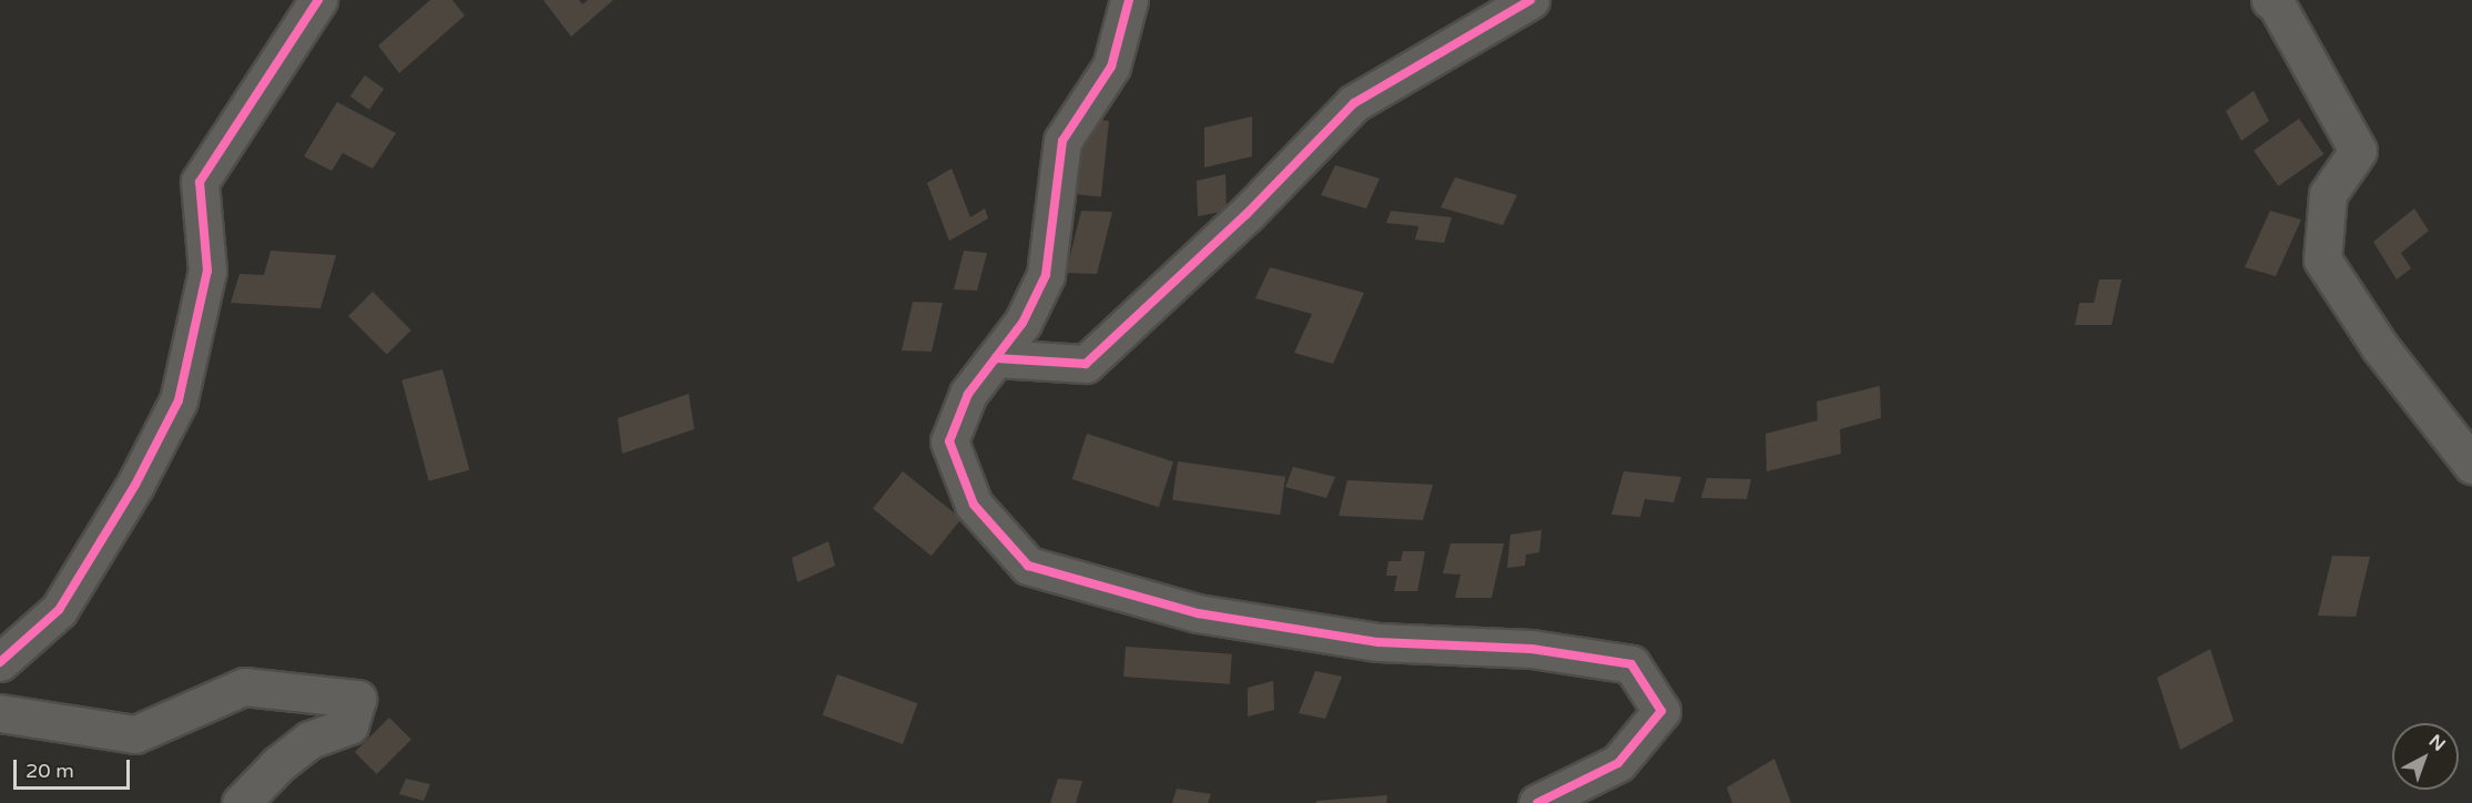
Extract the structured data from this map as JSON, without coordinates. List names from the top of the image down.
{
  "scale_bar": "20 m",
  "north": "top right"
}
